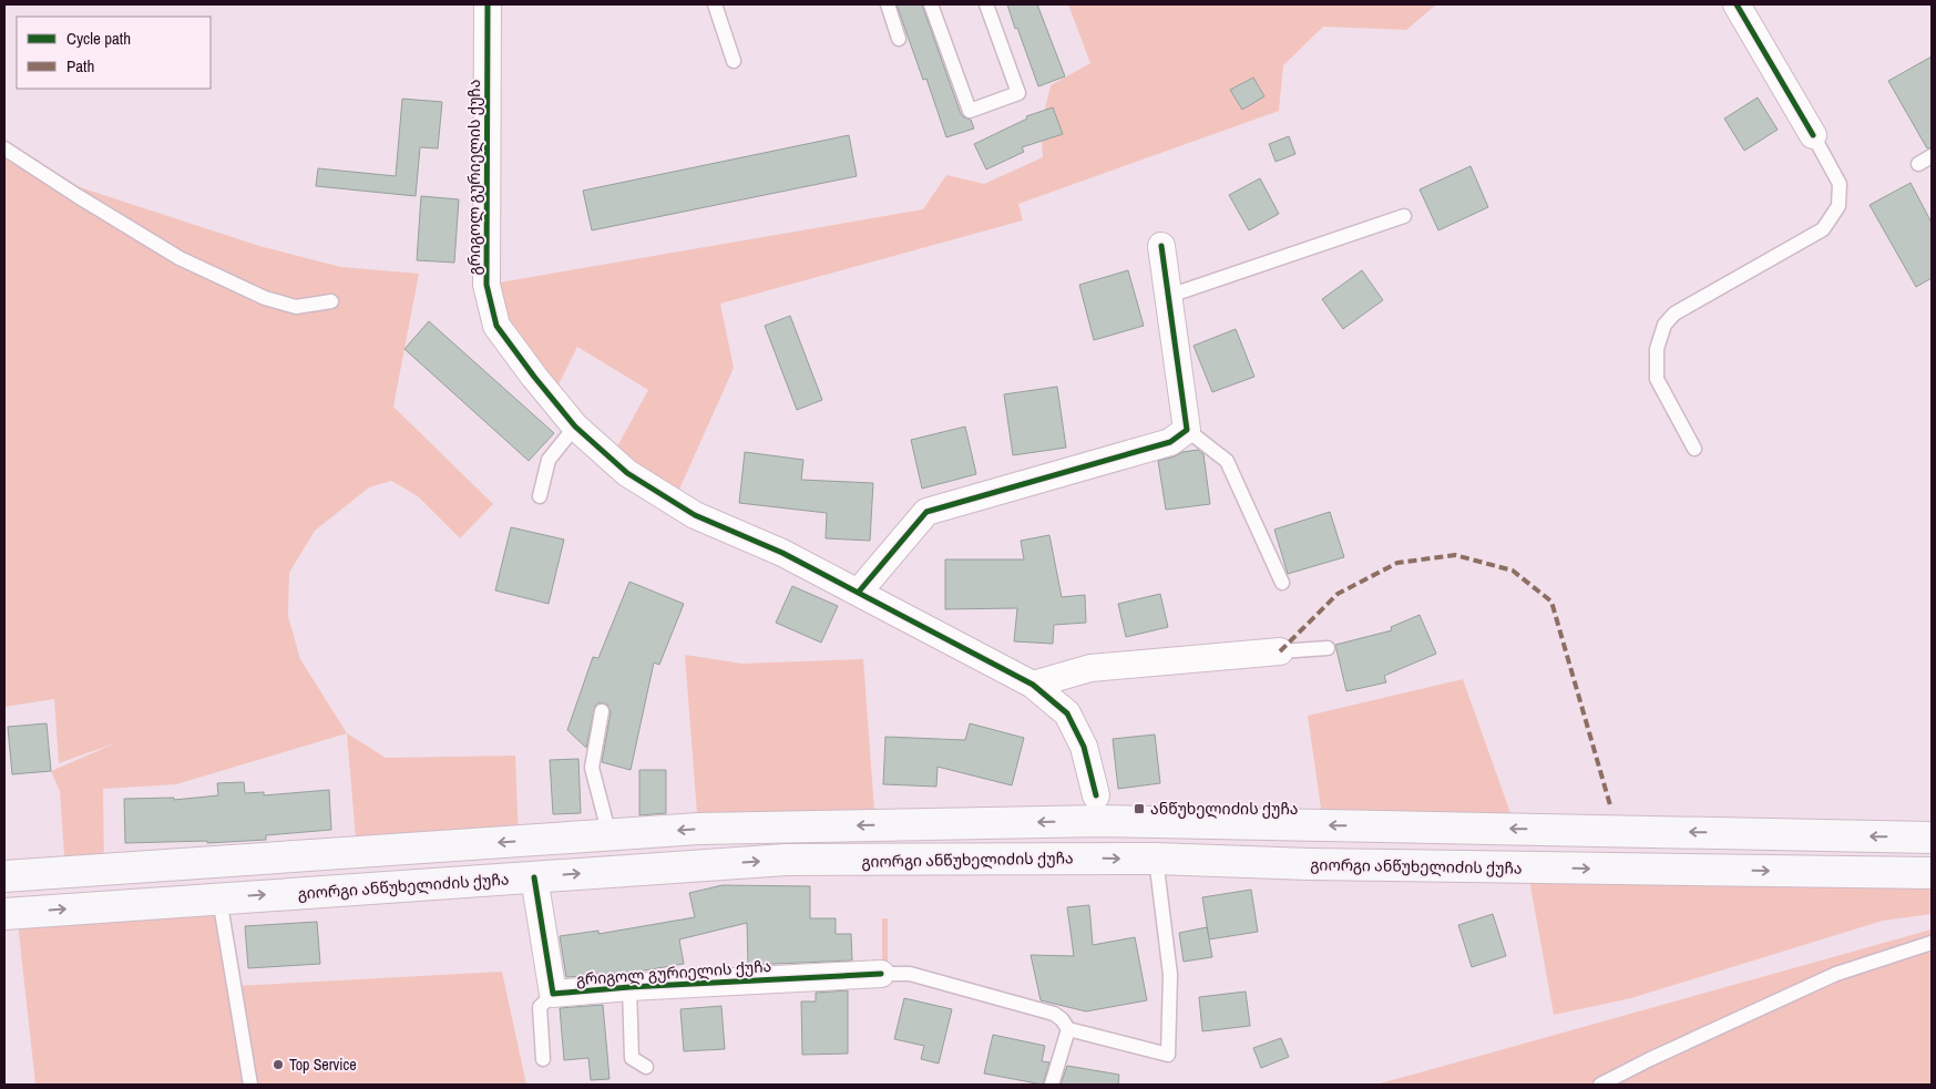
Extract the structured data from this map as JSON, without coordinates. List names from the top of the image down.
{
  "streets": {
    "main road": ["გიორგი ანწუხელიძის ქუჩა"],
    "street": ["გრიგოლ გურიელის ქუჩა"]
  },
  "crossings": [
    ["გრიგოლ გურიელის ქუჩა", "გიორგი ანწუხელიძის ქუჩა"]
  ],
  "places": {
    "transit": ["ანწუხელიძის ქუჩა"],
    "other": ["Top Service"]
  },
  "legend": ["Cycle path", "Path"]
}
